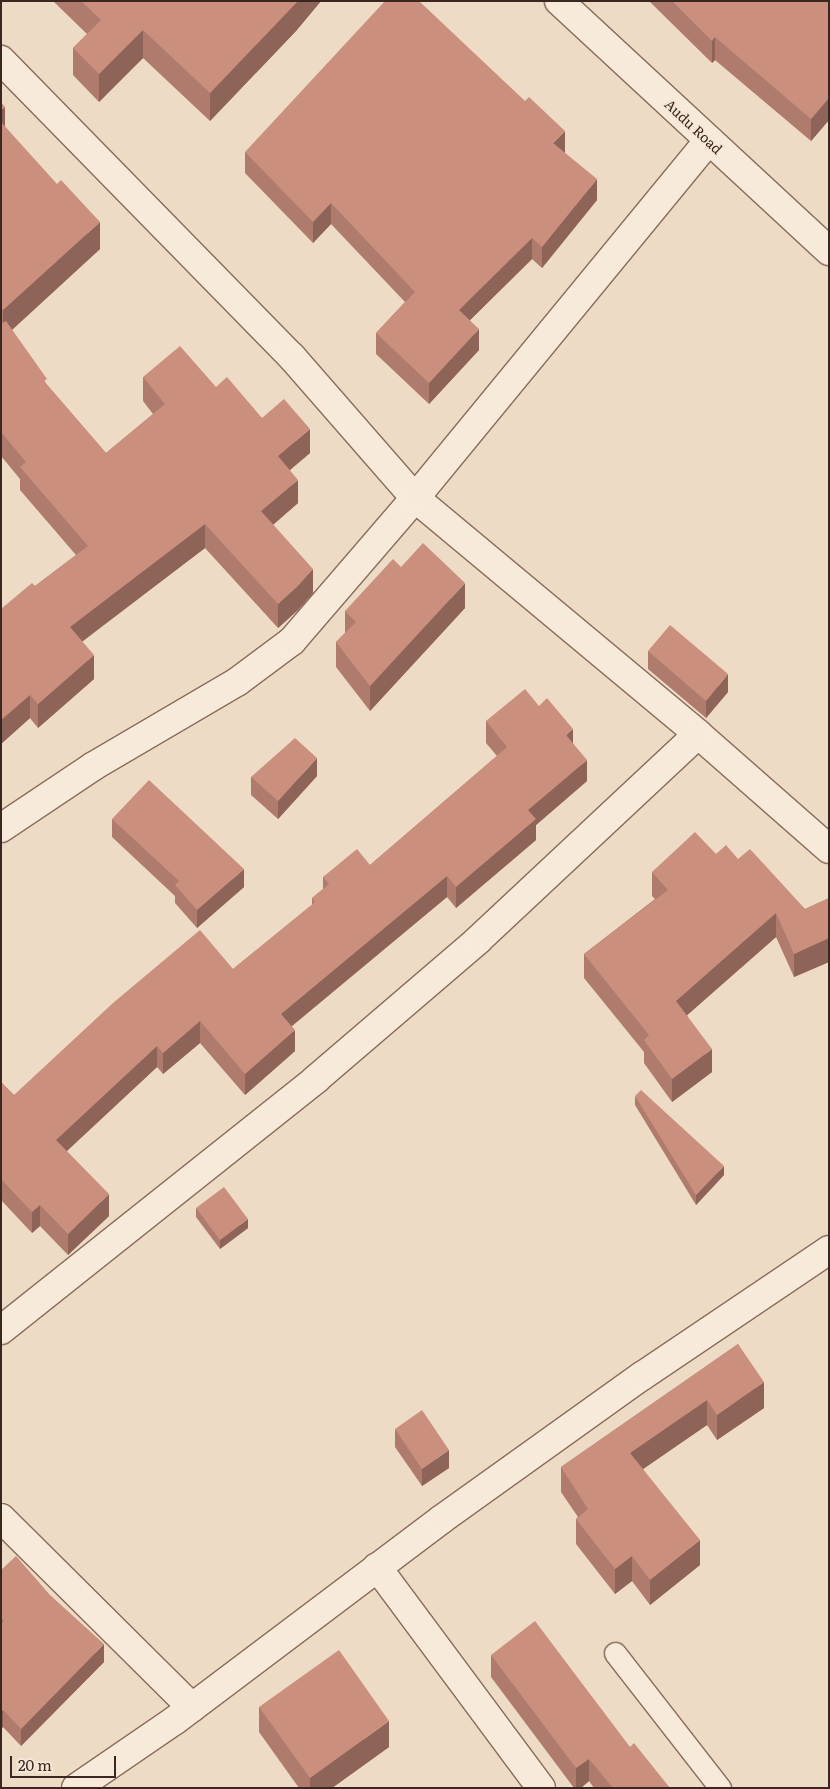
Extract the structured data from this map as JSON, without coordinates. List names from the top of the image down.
{
  "streets": {
    "street": ["Audu Road"]
  },
  "scale_bar": "20 m"
}
